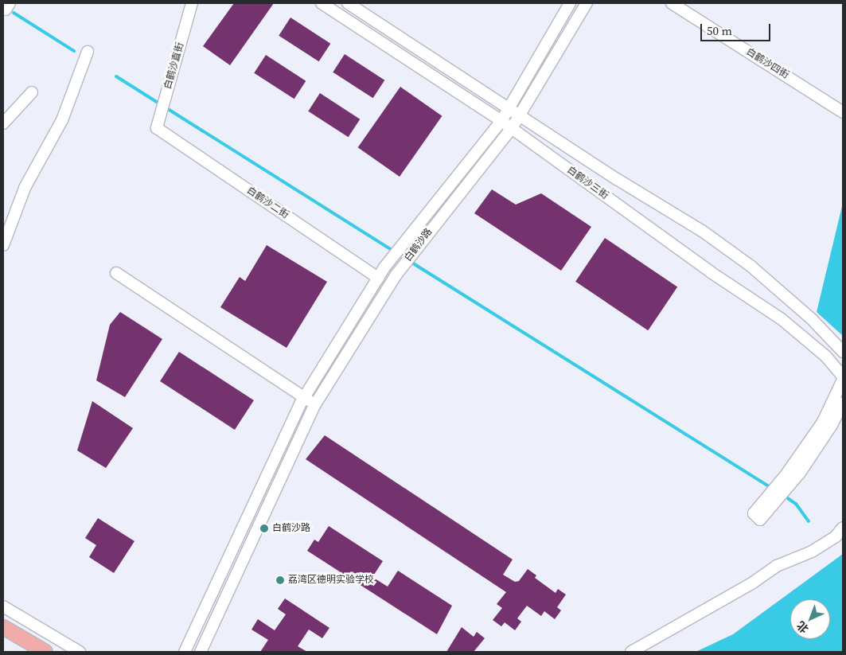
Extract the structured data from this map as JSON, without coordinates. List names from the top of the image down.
{
  "streets": {
    "street": [
      "白鹤沙四街",
      "白鹤沙直街",
      "白鹤沙三街",
      "白鹤沙二街",
      "白鹤沙路"
    ]
  },
  "crossings": [
    ["白鹤沙直街", "白鹤沙二街"],
    ["白鹤沙三街", "白鹤沙路"],
    ["白鹤沙二街", "白鹤沙路"]
  ],
  "places": ["白鹤沙路", "荔湾区德明实验学校"],
  "scale_bar": "50 m",
  "north": "bottom left"
}
